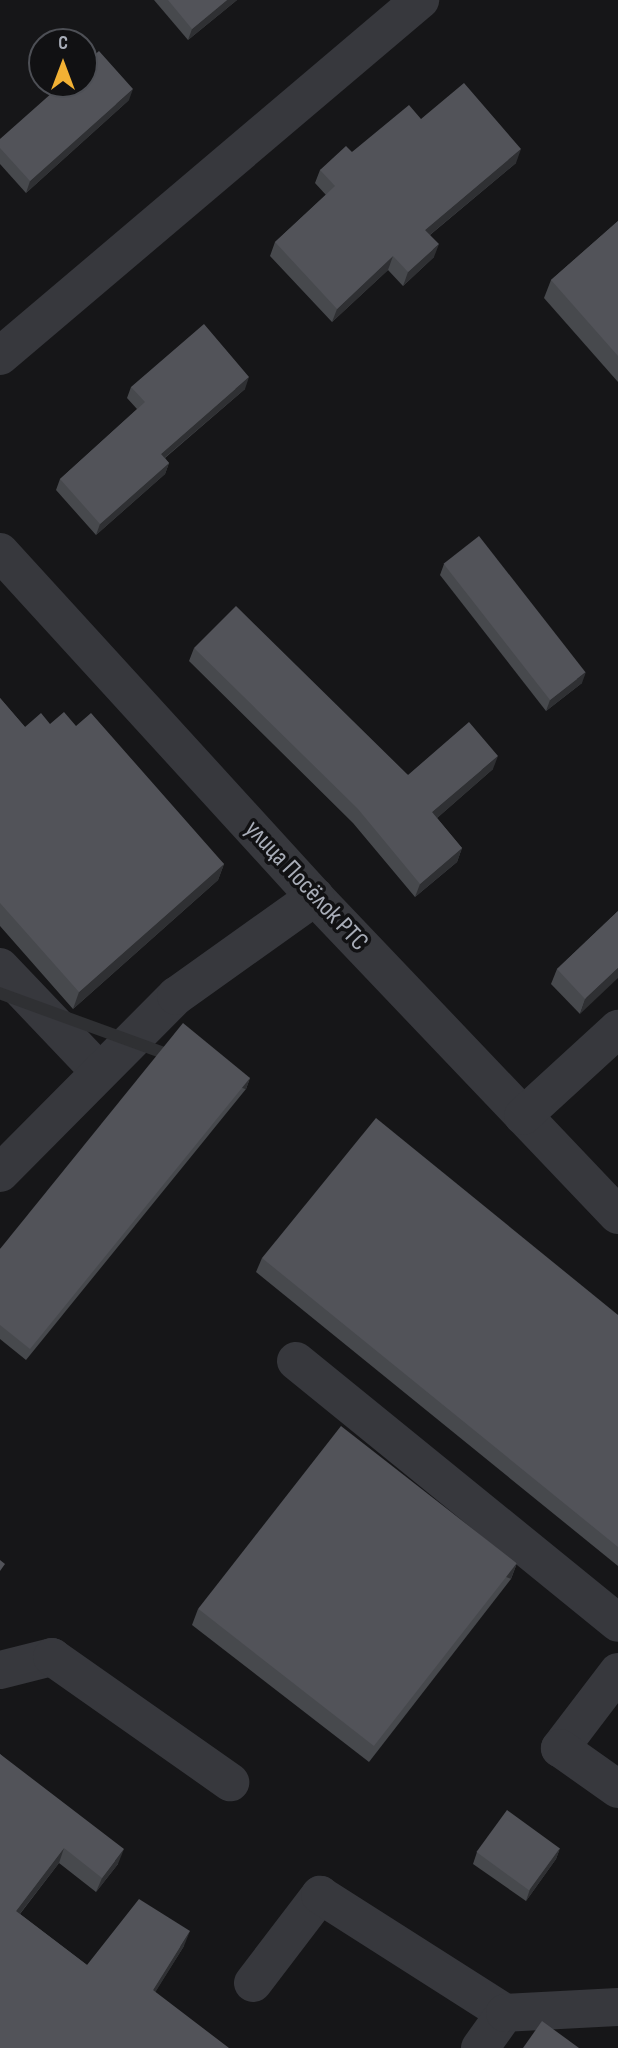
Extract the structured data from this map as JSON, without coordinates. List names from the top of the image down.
{
  "streets": {
    "street": ["улица Посёлок РТС"]
  },
  "north": "top"
}
